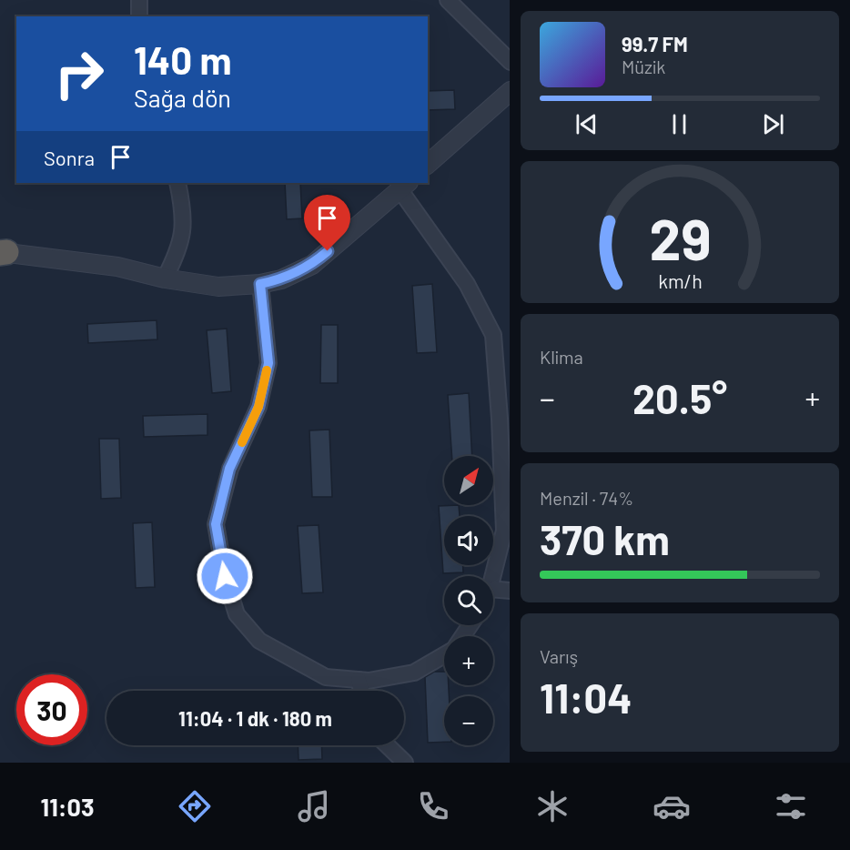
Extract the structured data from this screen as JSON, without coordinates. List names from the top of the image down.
{
  "north": "top right",
  "page": {
    "turn": ["140 m", "Sağa dön"],
    "song": ["99.7 FM", "Müzik"],
    "then": "Sonra",
    "tile": [
      "Klima",
      ["Menzil · 74%", "370 km"],
      ["Varış", "11:04"]
    ],
    "heat": ["−", "20.5°", "+"],
    "map_buttons": ["+", "−"],
    "limit": "30",
    "trip": "11:04 · 1 dk · 180 m",
    "tabs": "11:03",
    "gauge": ["29", "km/h"]
  }
}
